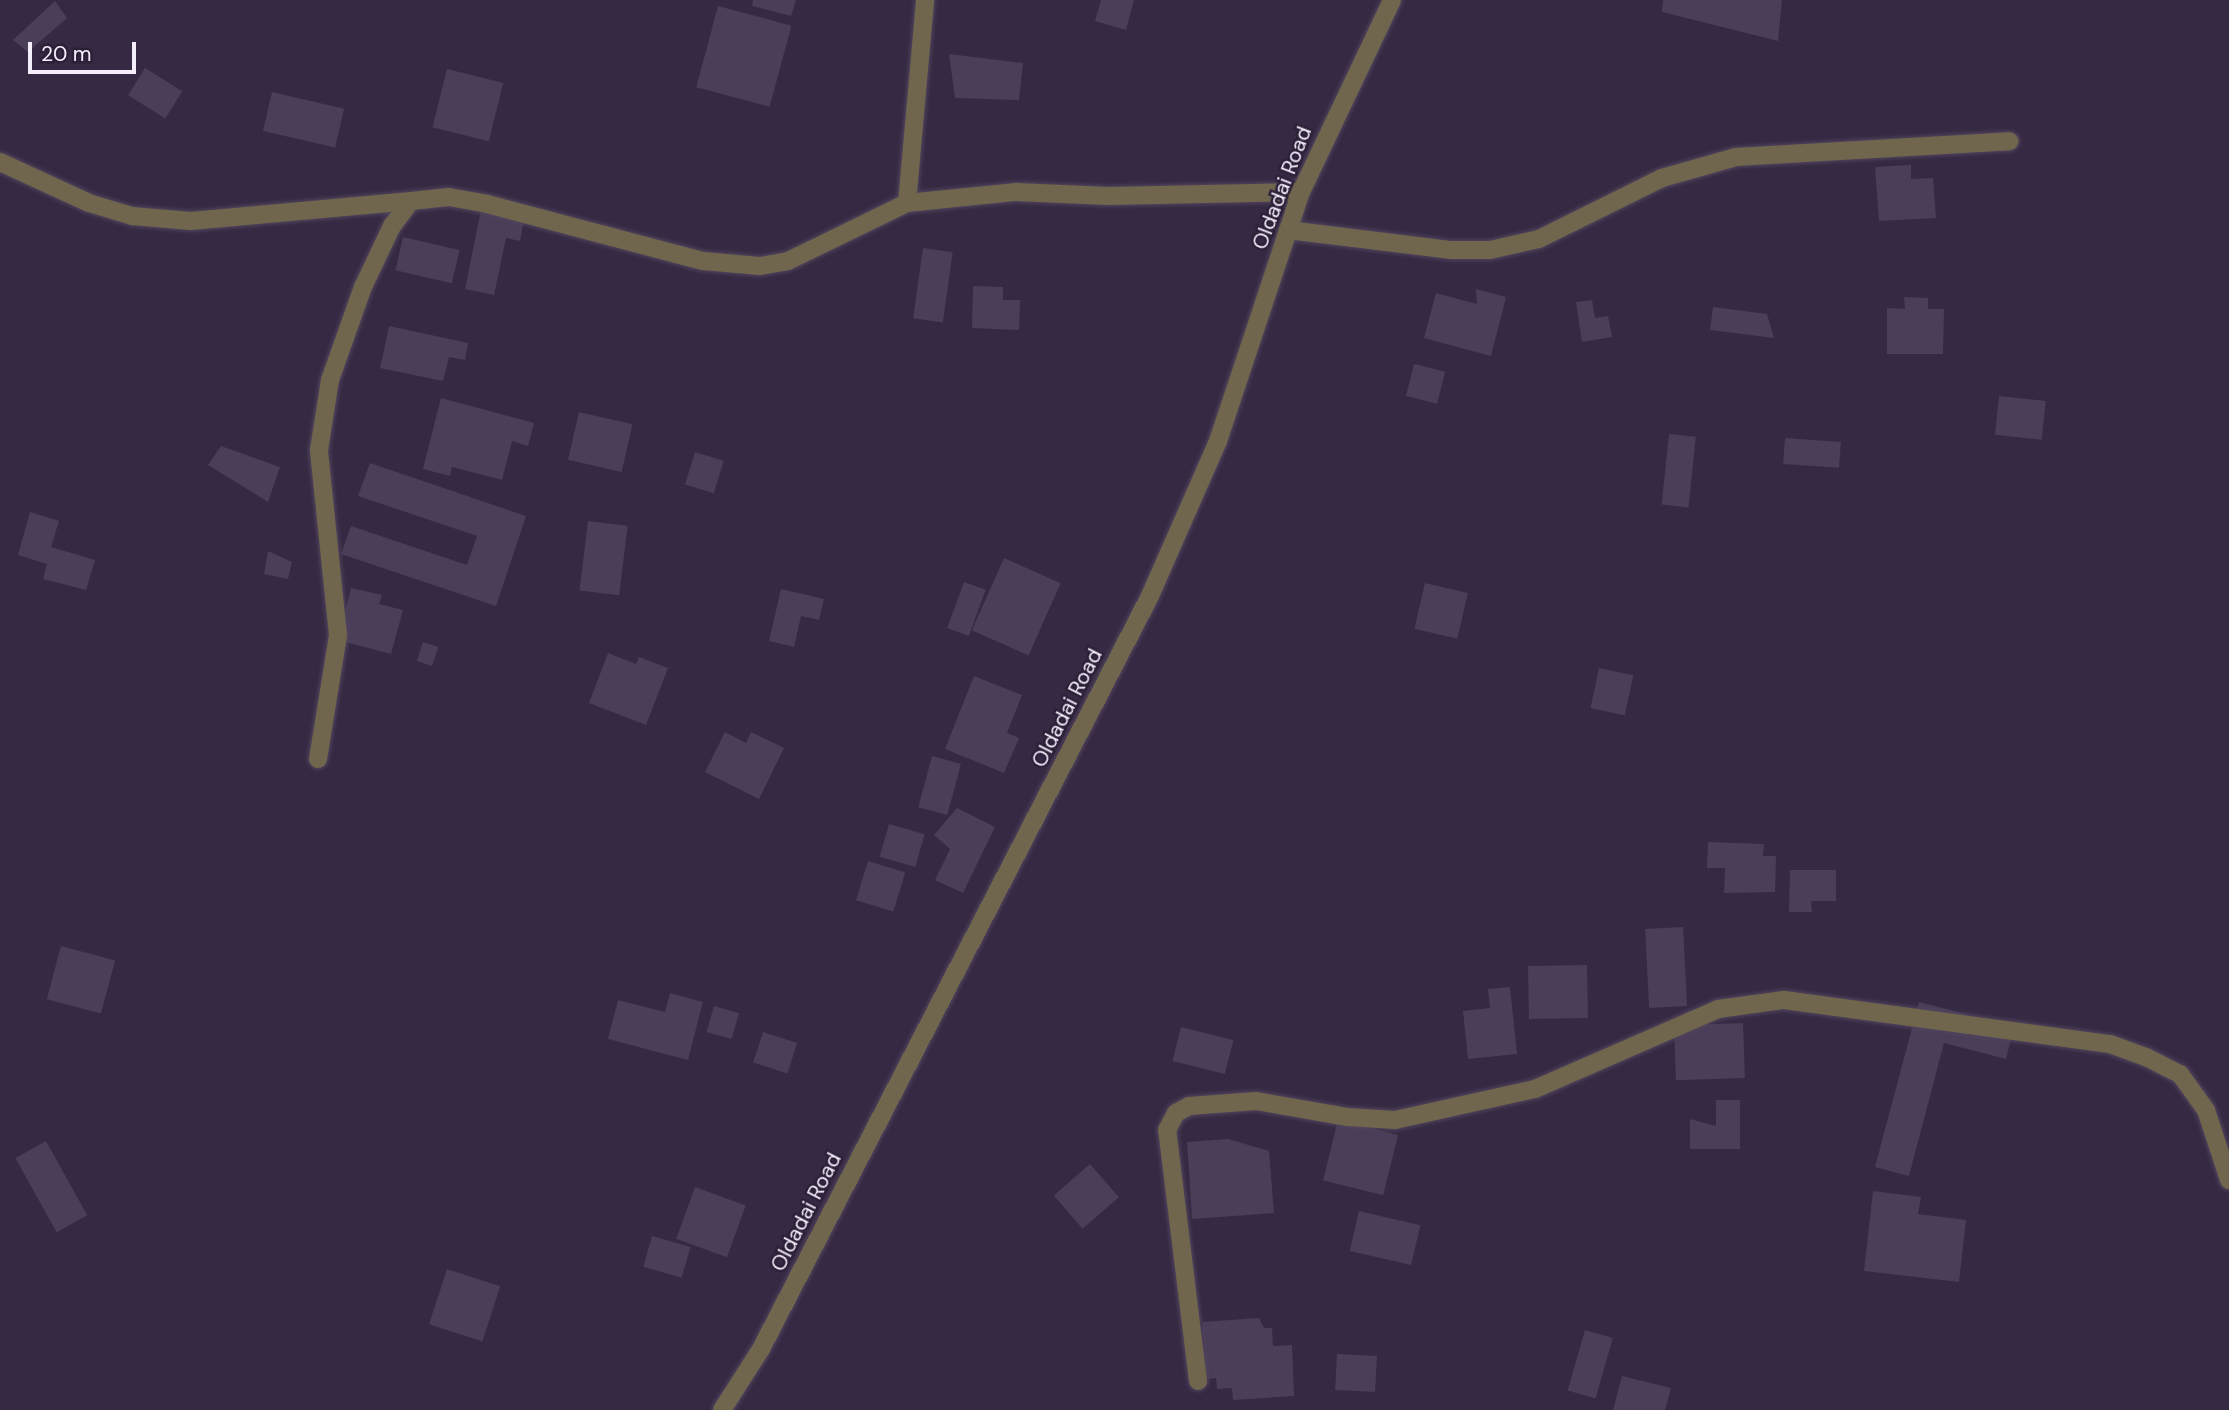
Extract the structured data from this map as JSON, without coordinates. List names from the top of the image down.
{
  "streets": {
    "street": ["Oldadai Road"]
  },
  "scale_bar": "20 m"
}
